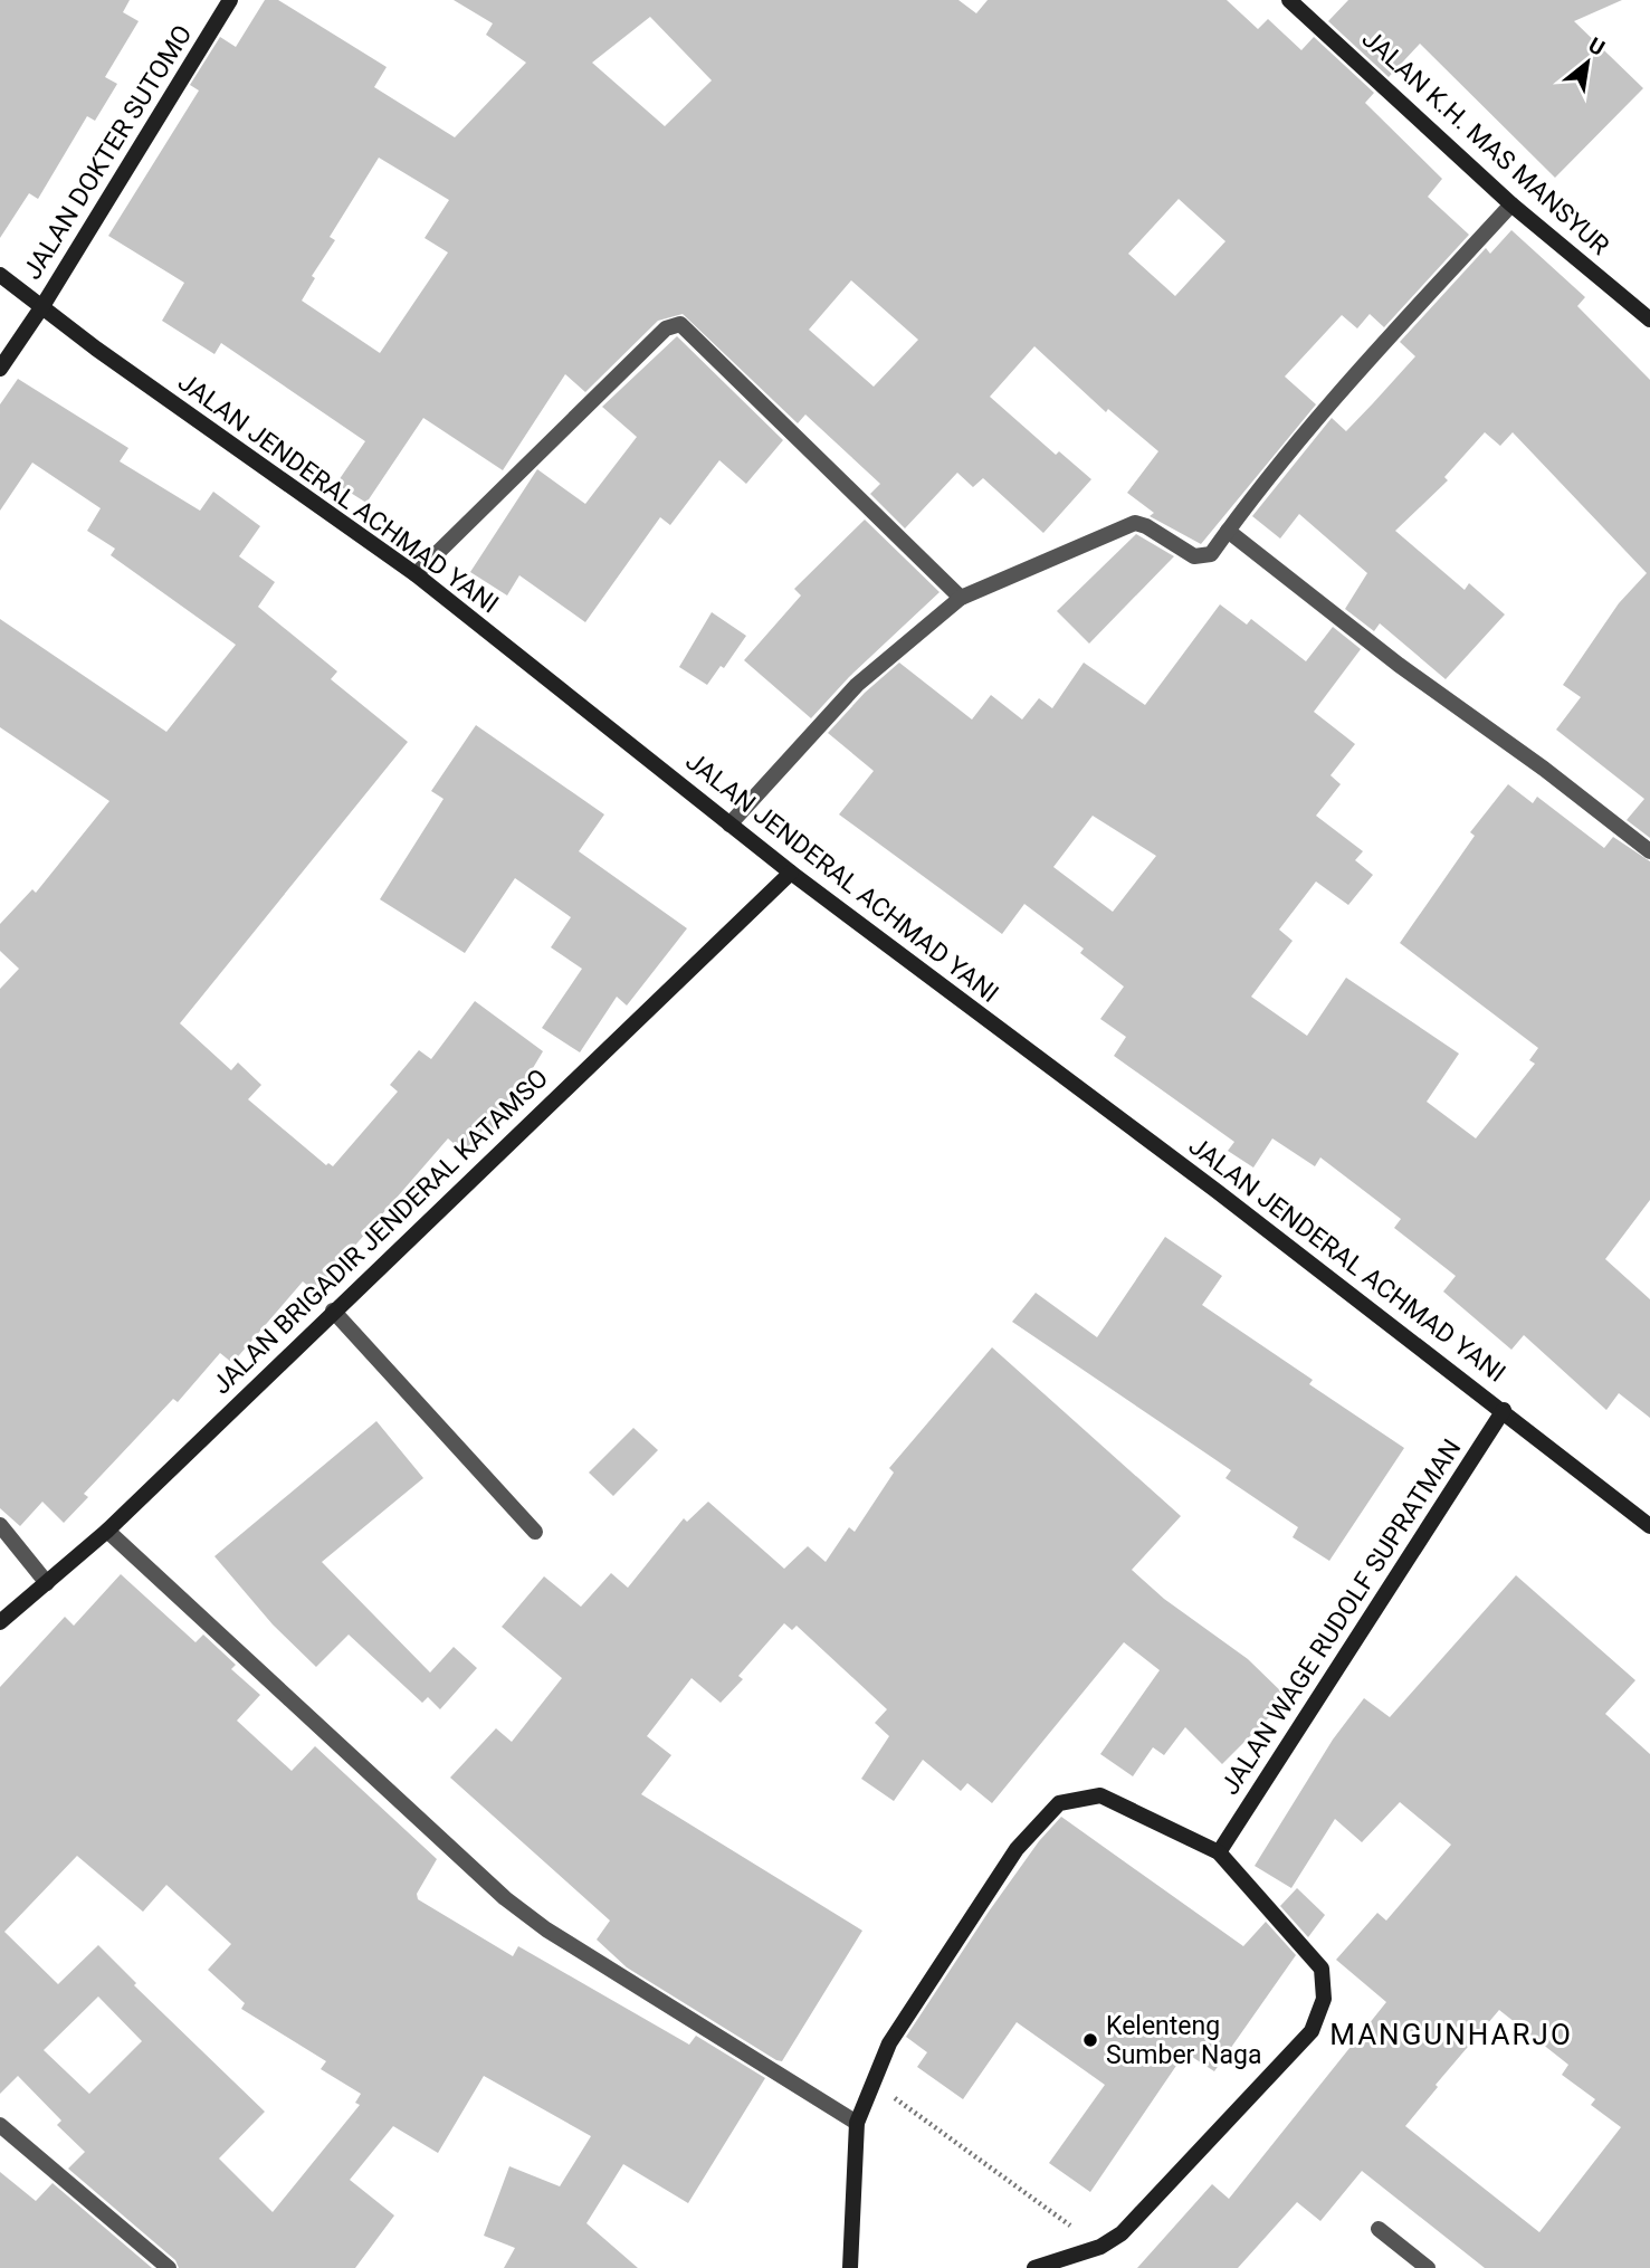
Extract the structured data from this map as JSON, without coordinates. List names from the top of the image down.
{
  "streets": {
    "street": [
      "JALAN K.H. MAS MANSYUR",
      "JALAN DOKTER SUTOMO",
      "JALAN JENDERAL ACHMAD YANI",
      "JALAN BRIGADIR JENDERAL KATAMSO",
      "JALAN WAGE RUDOLF SUPRATMAN"
    ]
  },
  "crossings": [
    ["JALAN DOKTER SUTOMO", "JALAN JENDERAL ACHMAD YANI"],
    ["JALAN JENDERAL ACHMAD YANI", "JALAN BRIGADIR JENDERAL KATAMSO"],
    ["JALAN JENDERAL ACHMAD YANI", "JALAN WAGE RUDOLF SUPRATMAN"]
  ],
  "districts": ["MANGUNHARJO"],
  "places": ["Kelenteng Sumber Naga"],
  "north": "top right"
}
